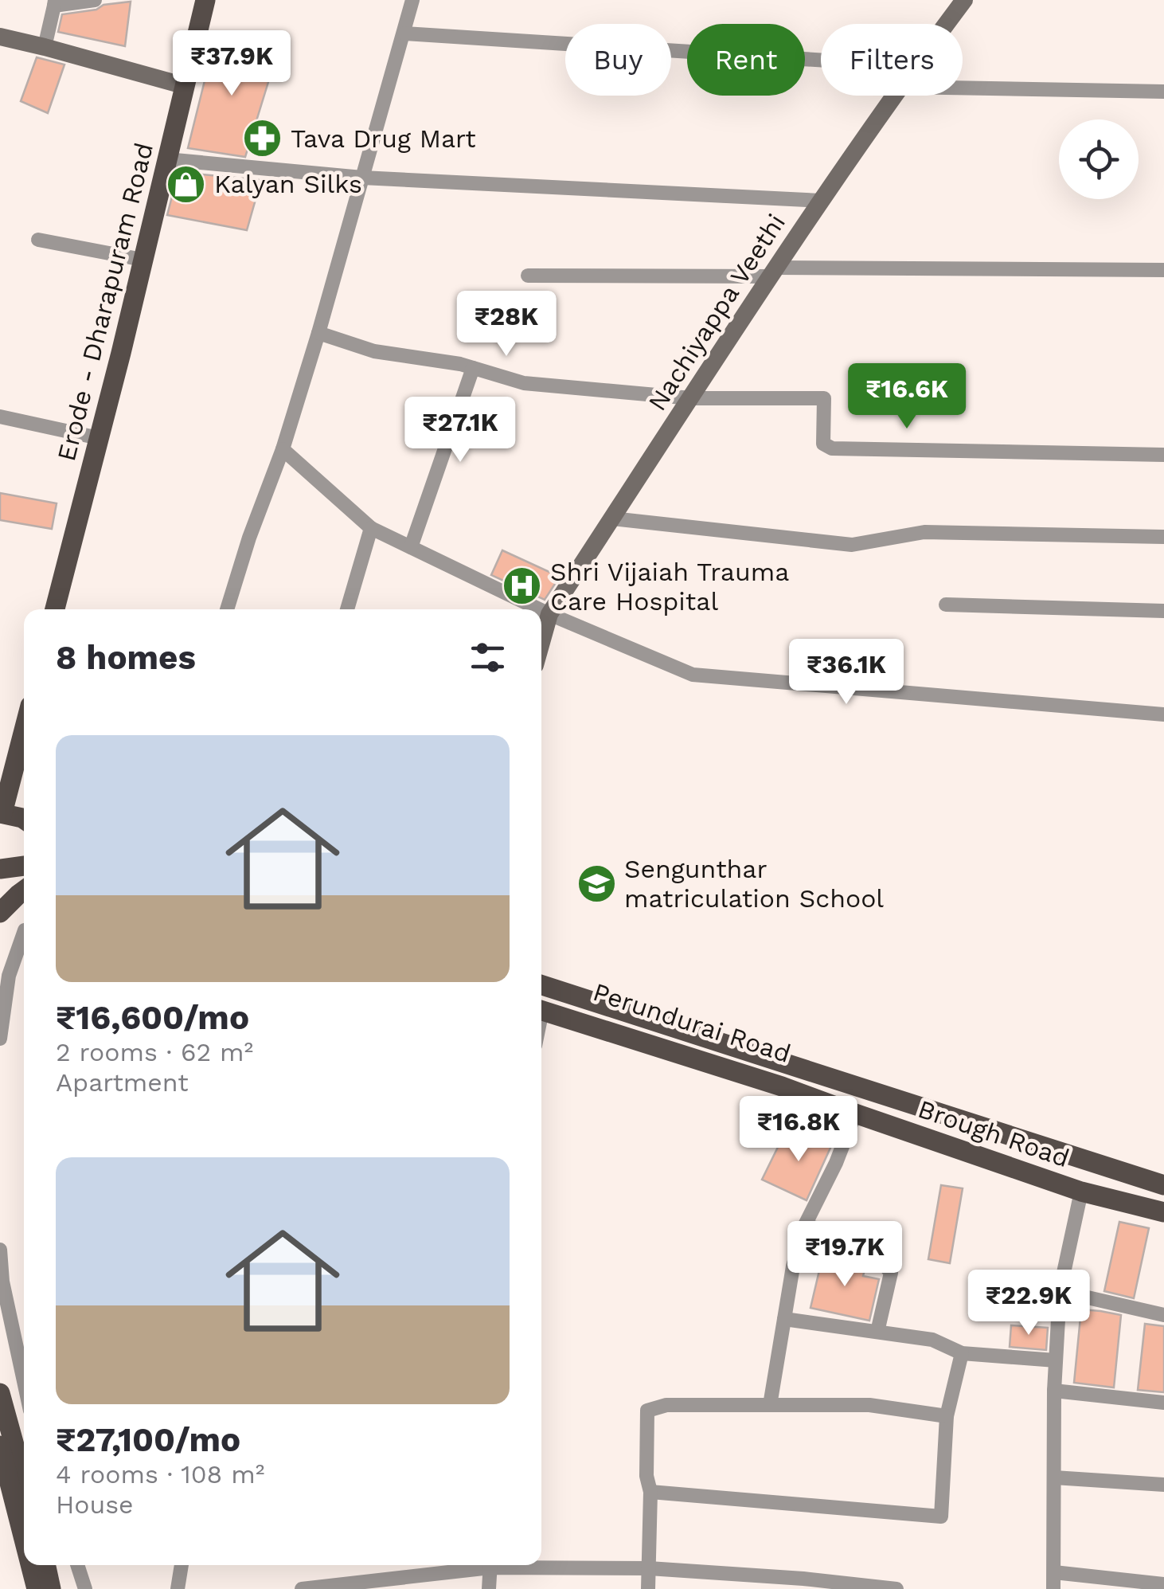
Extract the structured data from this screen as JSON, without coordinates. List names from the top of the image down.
{
  "streets": {
    "main road": ["Erode - Dharapuram Road", "Perundurai Road", "Brough Road"],
    "street": ["Nachiyappa Veethi"]
  },
  "crossings": [
    ["Perundurai Road", "Brough Road"]
  ],
  "places": {
    "pharmacy": ["Tava Drug Mart"],
    "shop": ["Kalyan Silks"],
    "hospital": ["Shri Vijaiah Trauma Care Hospital"],
    "school or university": ["Sengunthar matriculation School"]
  },
  "page": {
    "chip": ["Buy", "Rent", "Filters"],
    "price": [
      "₹37.9K",
      "₹28K",
      "₹16.6K",
      "₹27.1K",
      "₹36.1K",
      "₹16.8K",
      "₹19.7K",
      "₹22.9K"
    ],
    "heading": "8 homes",
    "list": [
      {
        "name": "₹16,600/mo",
        "note": "2 rooms · 62 m² · Apartment"
      },
      {
        "name": "₹27,100/mo",
        "note": "4 rooms · 108 m² · House"
      }
    ]
  }
}
